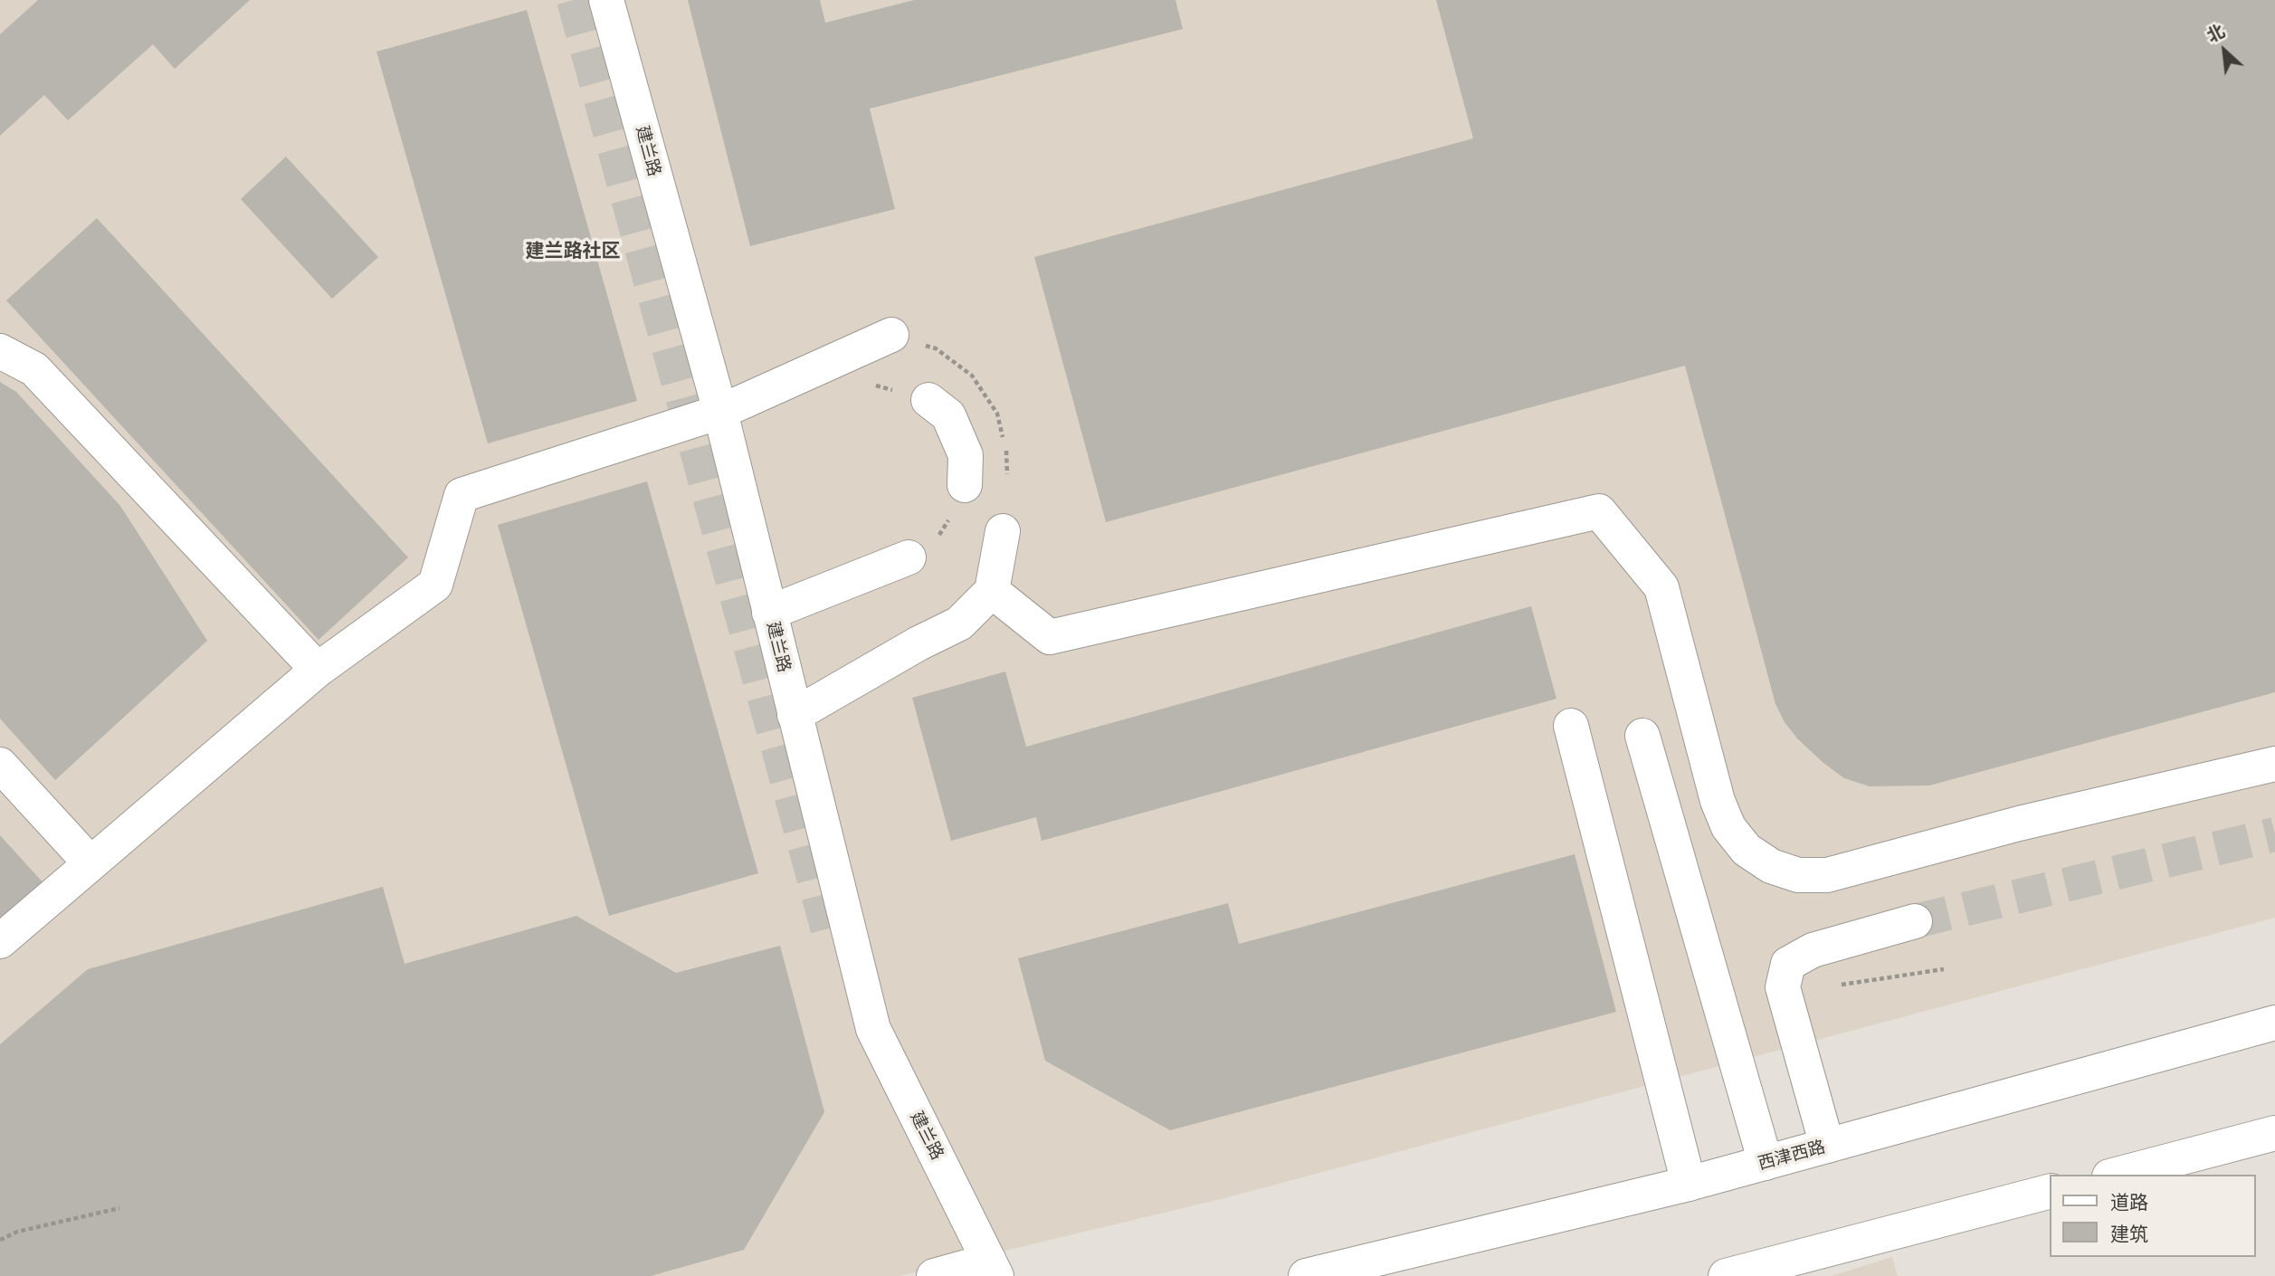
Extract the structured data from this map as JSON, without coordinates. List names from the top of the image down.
{
  "streets": {
    "street": ["建兰路", "西津西路"]
  },
  "districts": ["建兰路社区"],
  "legend": ["道路", "建筑"],
  "north": "top left"
}
